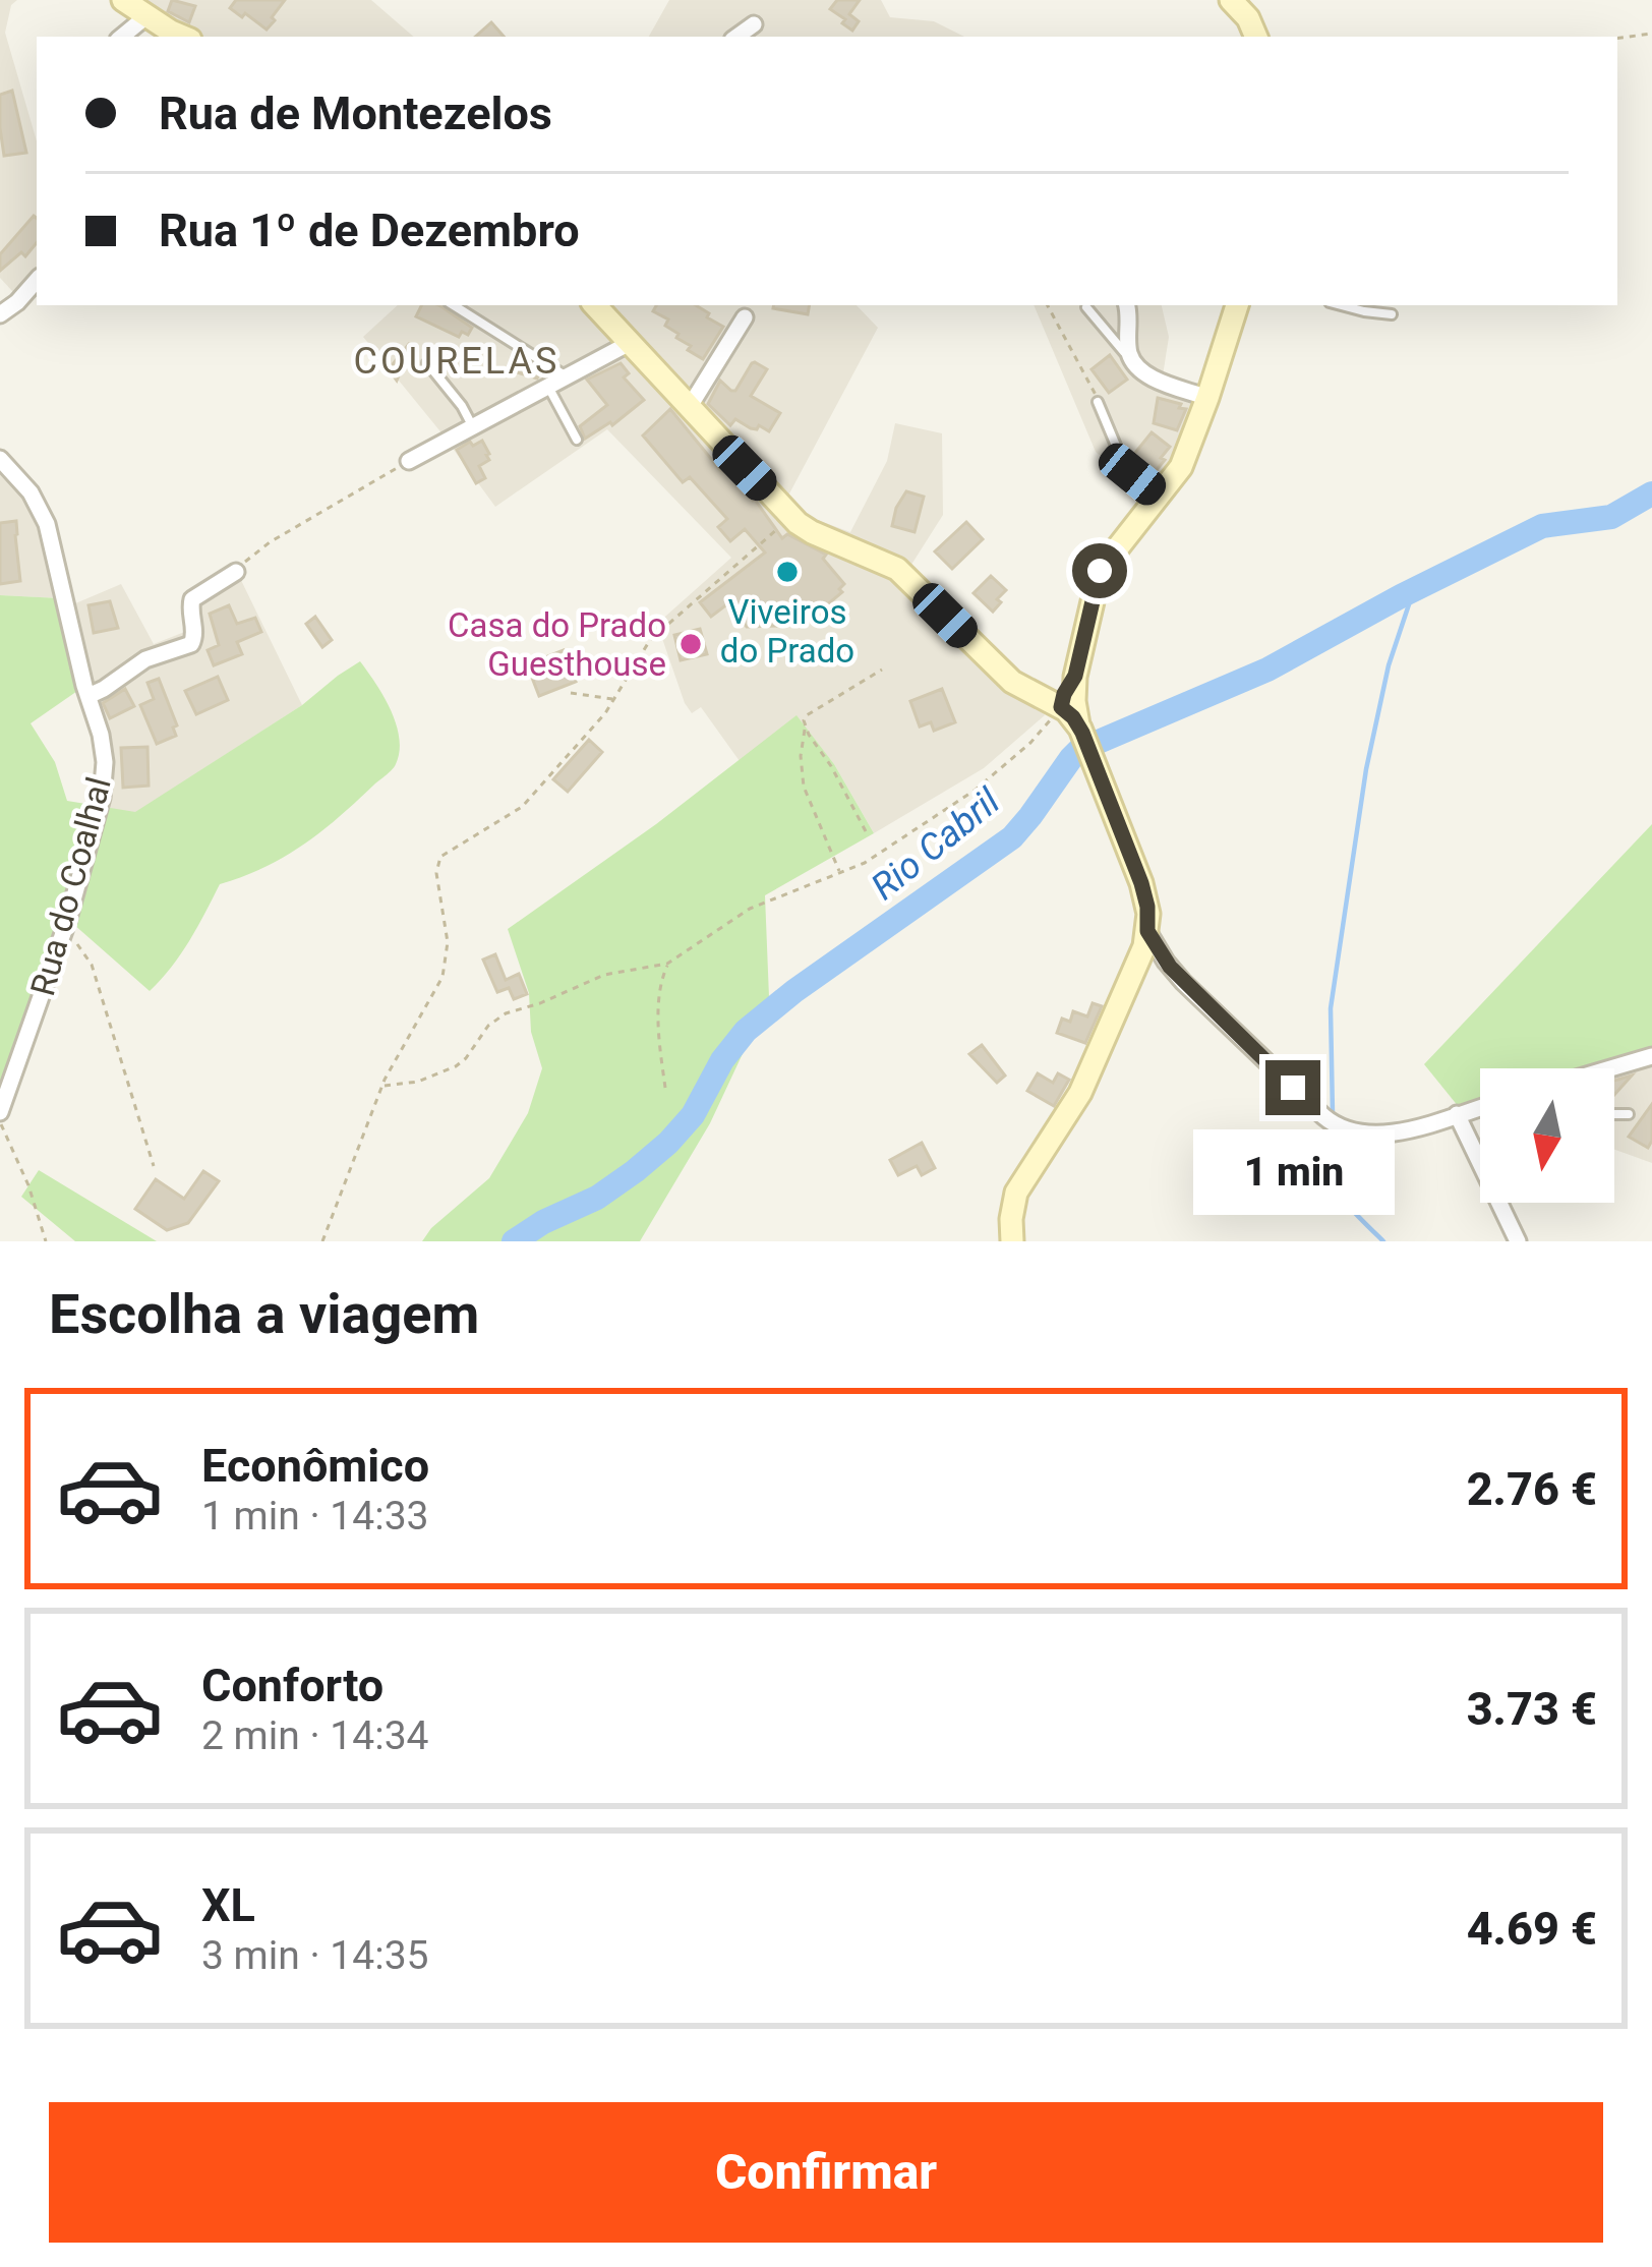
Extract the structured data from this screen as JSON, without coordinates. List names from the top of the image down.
{
  "streets": {
    "street": ["Rua do Coalhal"]
  },
  "districts": ["COURELAS"],
  "water": ["Rio Cabril"],
  "places": ["Viveiros do Prado", "Casa do Prado Guesthouse"],
  "north": "bottom",
  "page": {
    "banner": ["Rua de Montezelos", "Rua 1º de Dezembro"],
    "bubble": "1 min",
    "heading": "Escolha a viagem",
    "list": [
      {
        "name": "Econômico",
        "note": "1 min · 14:33",
        "value": "2.76 €"
      },
      {
        "name": "Conforto",
        "note": "2 min · 14:34",
        "value": "3.73 €"
      },
      {
        "name": "XL",
        "note": "3 min · 14:35",
        "value": "4.69 €"
      }
    ],
    "buttons": "Confirmar"
  }
}
